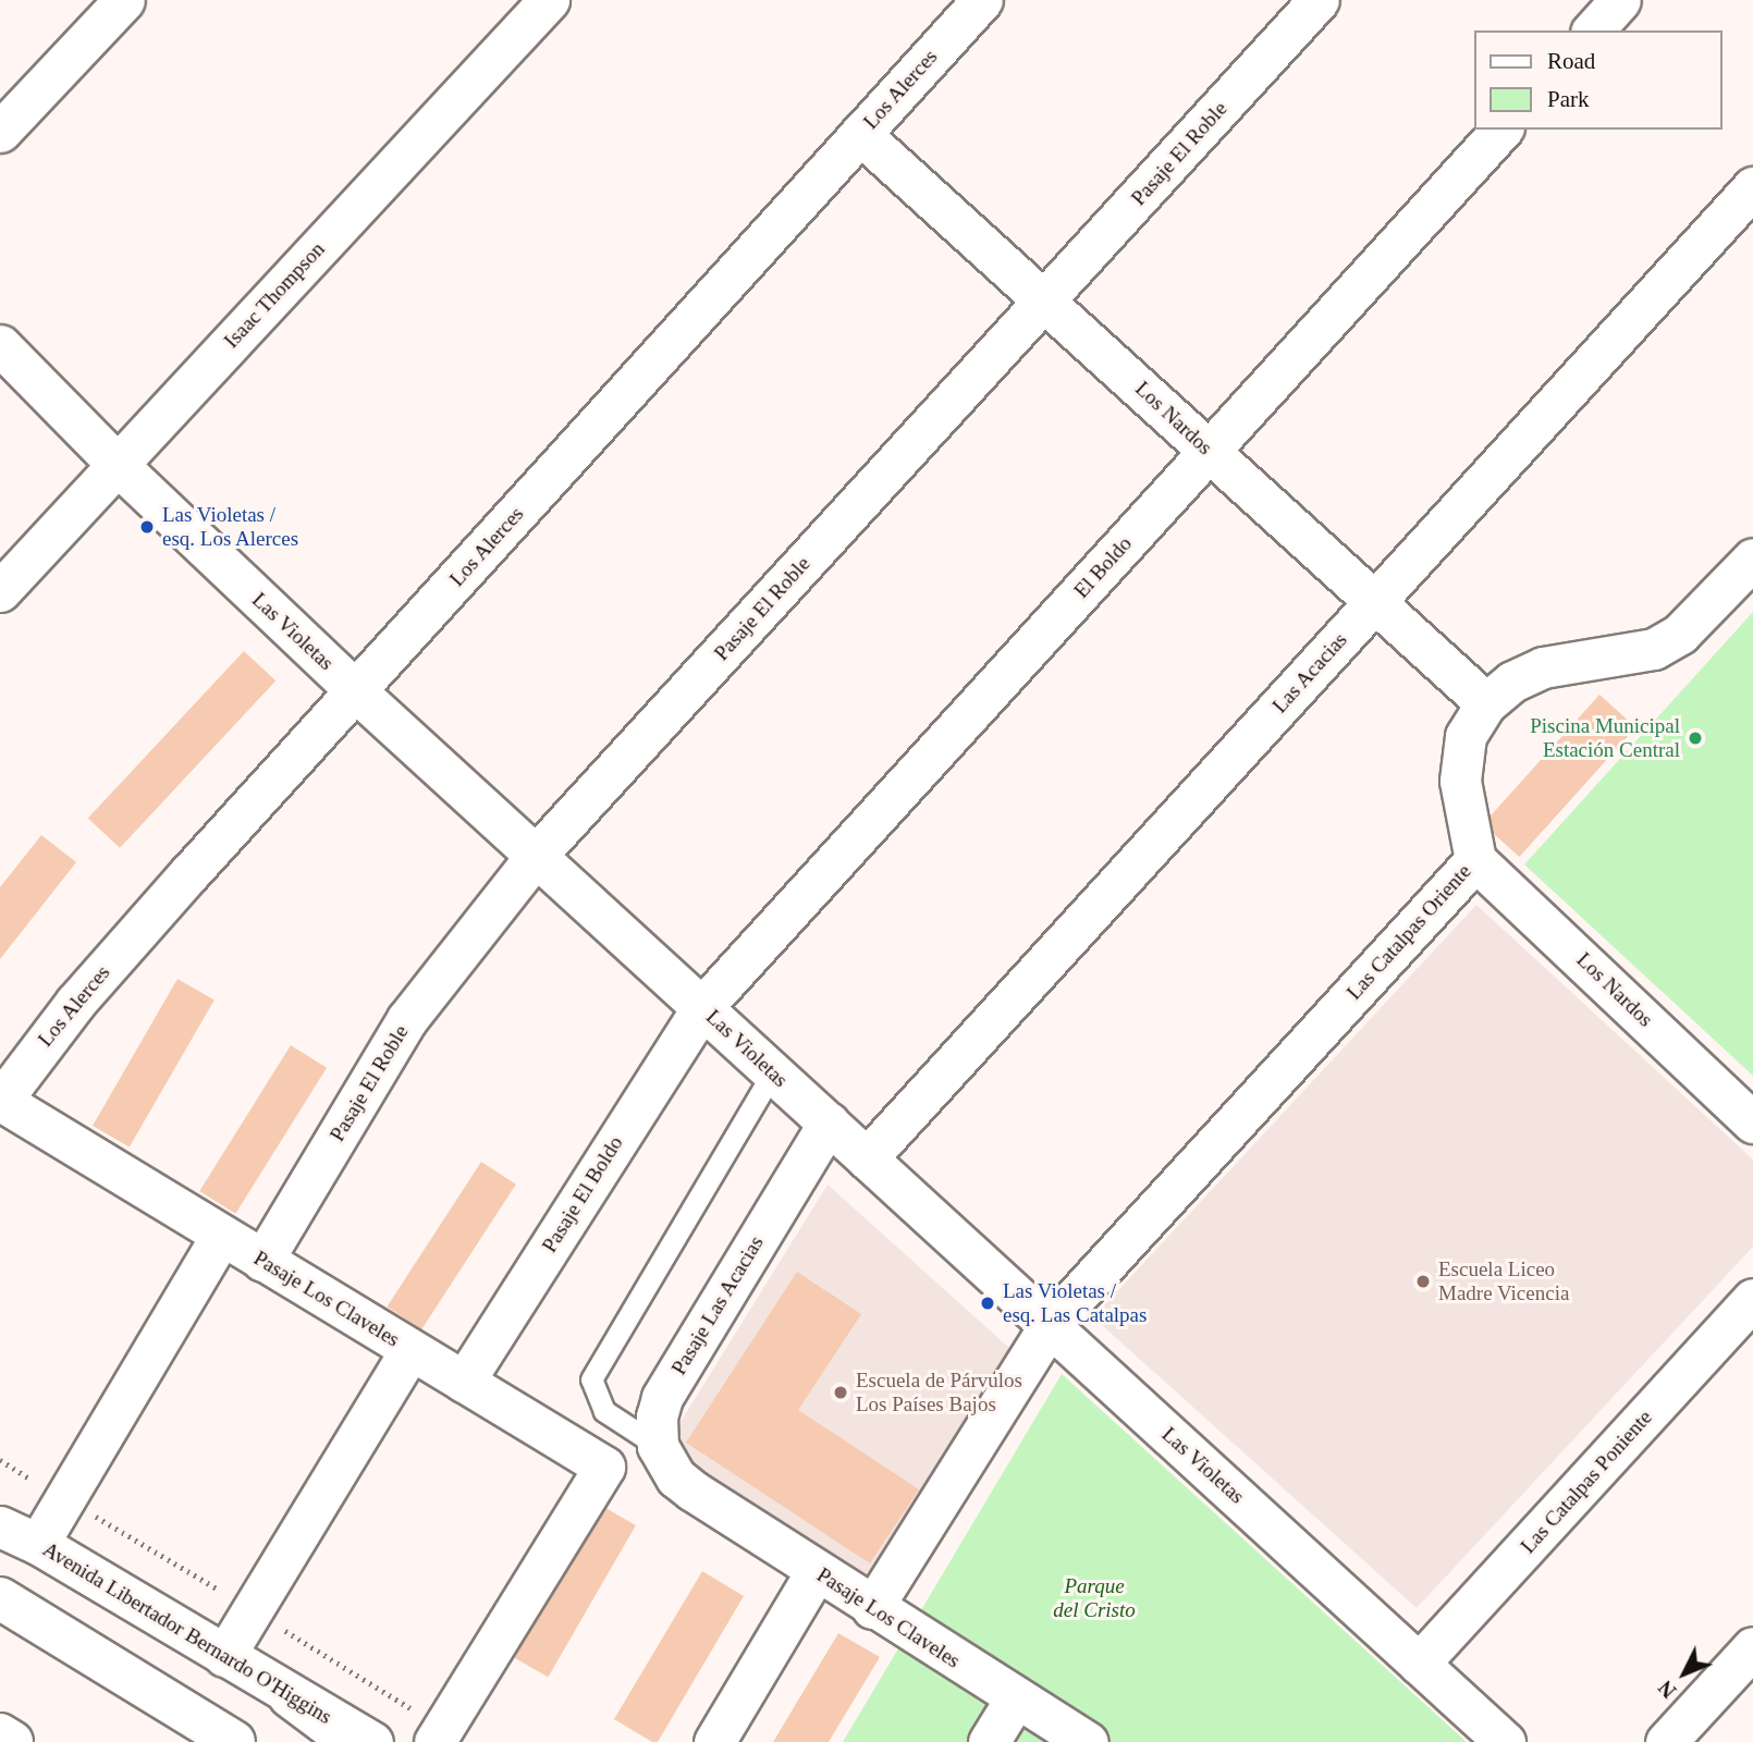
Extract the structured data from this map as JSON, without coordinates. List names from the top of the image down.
{
  "streets": {
    "street": [
      "Los Alerces",
      "Pasaje El Roble",
      "Isaac Thompson",
      "Los Nardos",
      "El Boldo",
      "Las Violetas",
      "Las Acacias",
      "Las Catalpas Oriente",
      "Pasaje El Boldo",
      "Pasaje Los Claveles",
      "Pasaje Las Acacias",
      "Las Catalpas Poniente",
      "Avenida Libertador Bernardo O'Higgins"
    ]
  },
  "crossings": [
    ["Los Alerces", "Los Nardos"],
    ["Los Alerces", "Las Violetas"],
    ["Los Alerces", "Pasaje Los Claveles"],
    ["Pasaje El Roble", "Los Nardos"],
    ["Pasaje El Roble", "Las Violetas"],
    ["Pasaje El Roble", "Pasaje Los Claveles"],
    ["Isaac Thompson", "Las Violetas"],
    ["Los Nardos", "El Boldo"],
    ["Los Nardos", "Las Acacias"],
    ["Los Nardos", "Las Catalpas Oriente"],
    ["El Boldo", "Las Violetas"],
    ["El Boldo", "Pasaje El Boldo"],
    ["Las Violetas", "Las Acacias"],
    ["Las Violetas", "Las Catalpas Oriente"],
    ["Las Violetas", "Pasaje El Boldo"],
    ["Las Violetas", "Pasaje Las Acacias"],
    ["Las Violetas", "Las Catalpas Poniente"],
    ["Pasaje El Boldo", "Pasaje Los Claveles"],
    ["Pasaje Los Claveles", "Pasaje Las Acacias"]
  ],
  "parks": ["Parque del Cristo"],
  "places": [
    "Las Violetas / esq. Los Alerces",
    "Piscina Municipal Estación Central",
    "Escuela Liceo Madre Vicencia",
    "Las Violetas / esq. Las Catalpas",
    "Escuela de Párvulos Los Países Bajos"
  ],
  "legend": ["Road", "Park"],
  "north": "bottom left"
}
